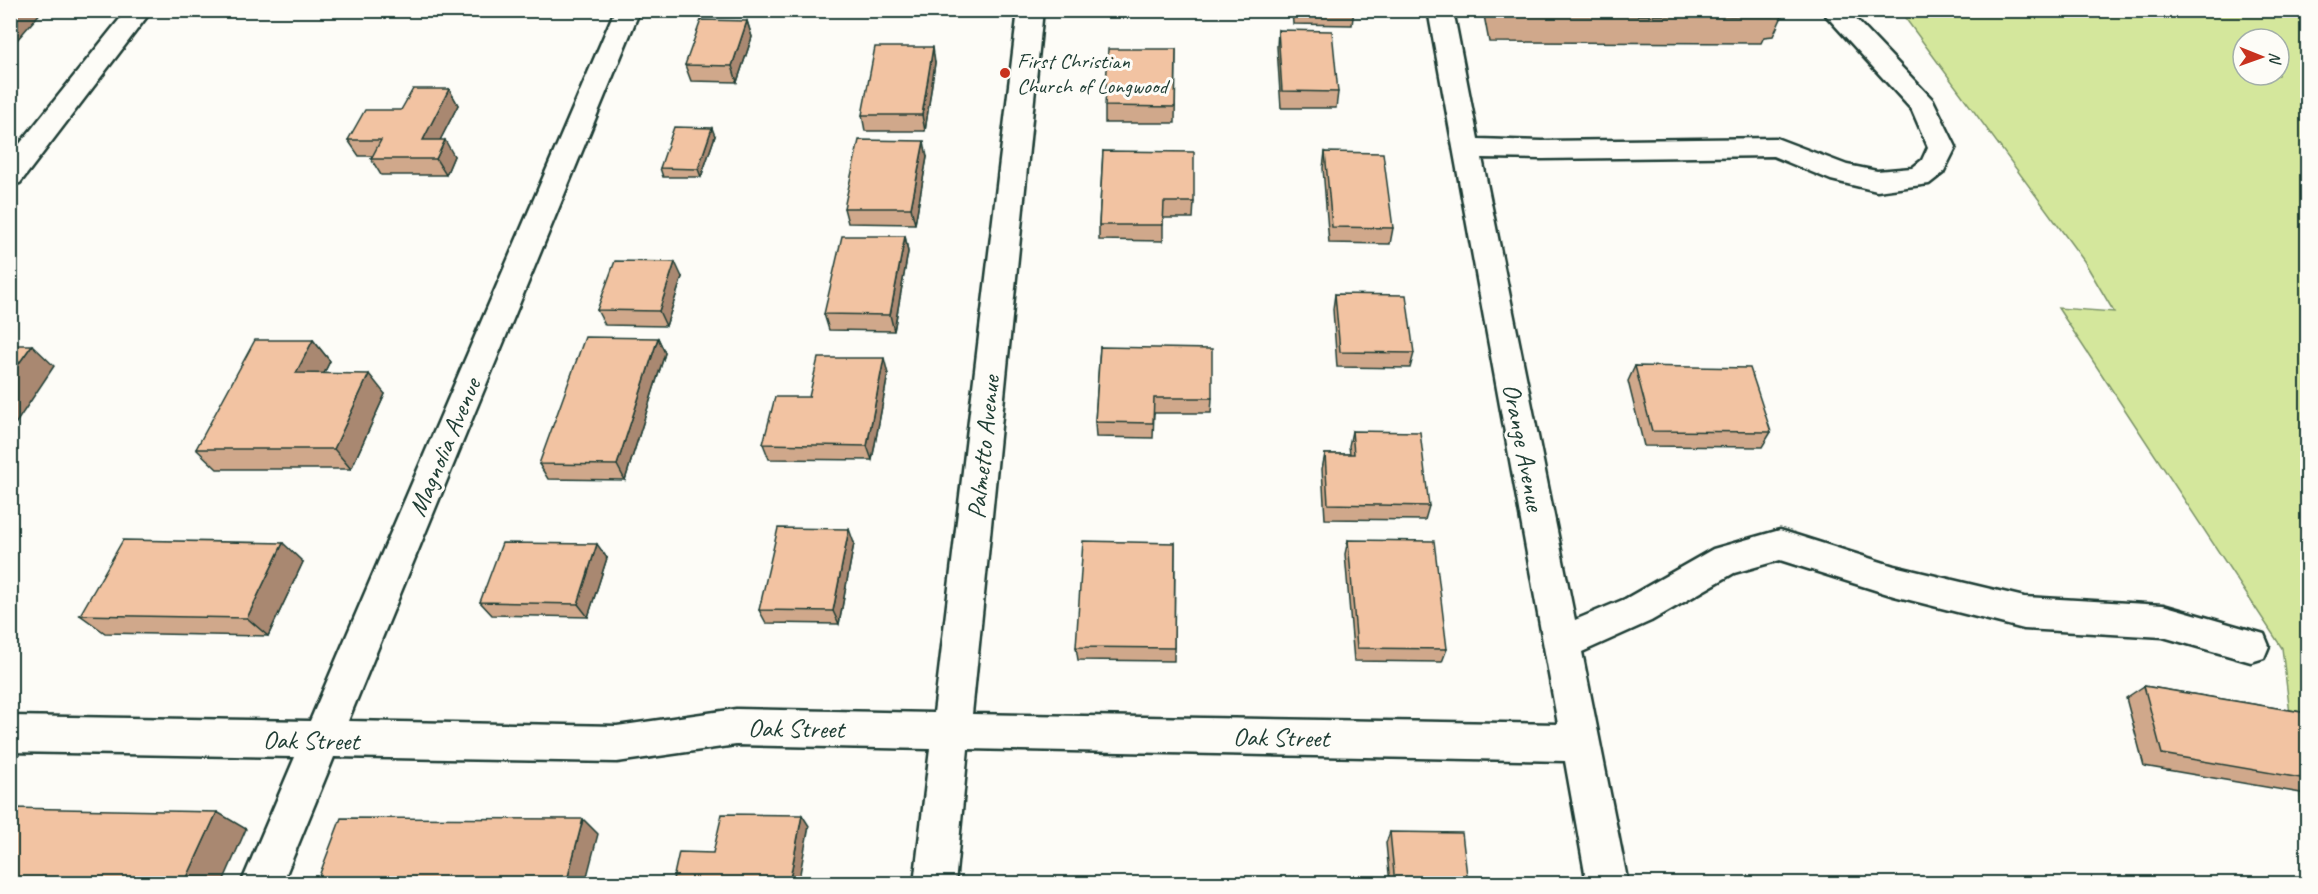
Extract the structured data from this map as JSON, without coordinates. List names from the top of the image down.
{
  "streets": {
    "street": [
      "Magnolia Avenue",
      "Palmetto Avenue",
      "Orange Avenue",
      "Oak Street"
    ]
  },
  "crossings": [
    ["Magnolia Avenue", "Oak Street"],
    ["Palmetto Avenue", "Oak Street"],
    ["Orange Avenue", "Oak Street"]
  ],
  "places": ["First Christian Church of Longwood"],
  "north": "right"
}
